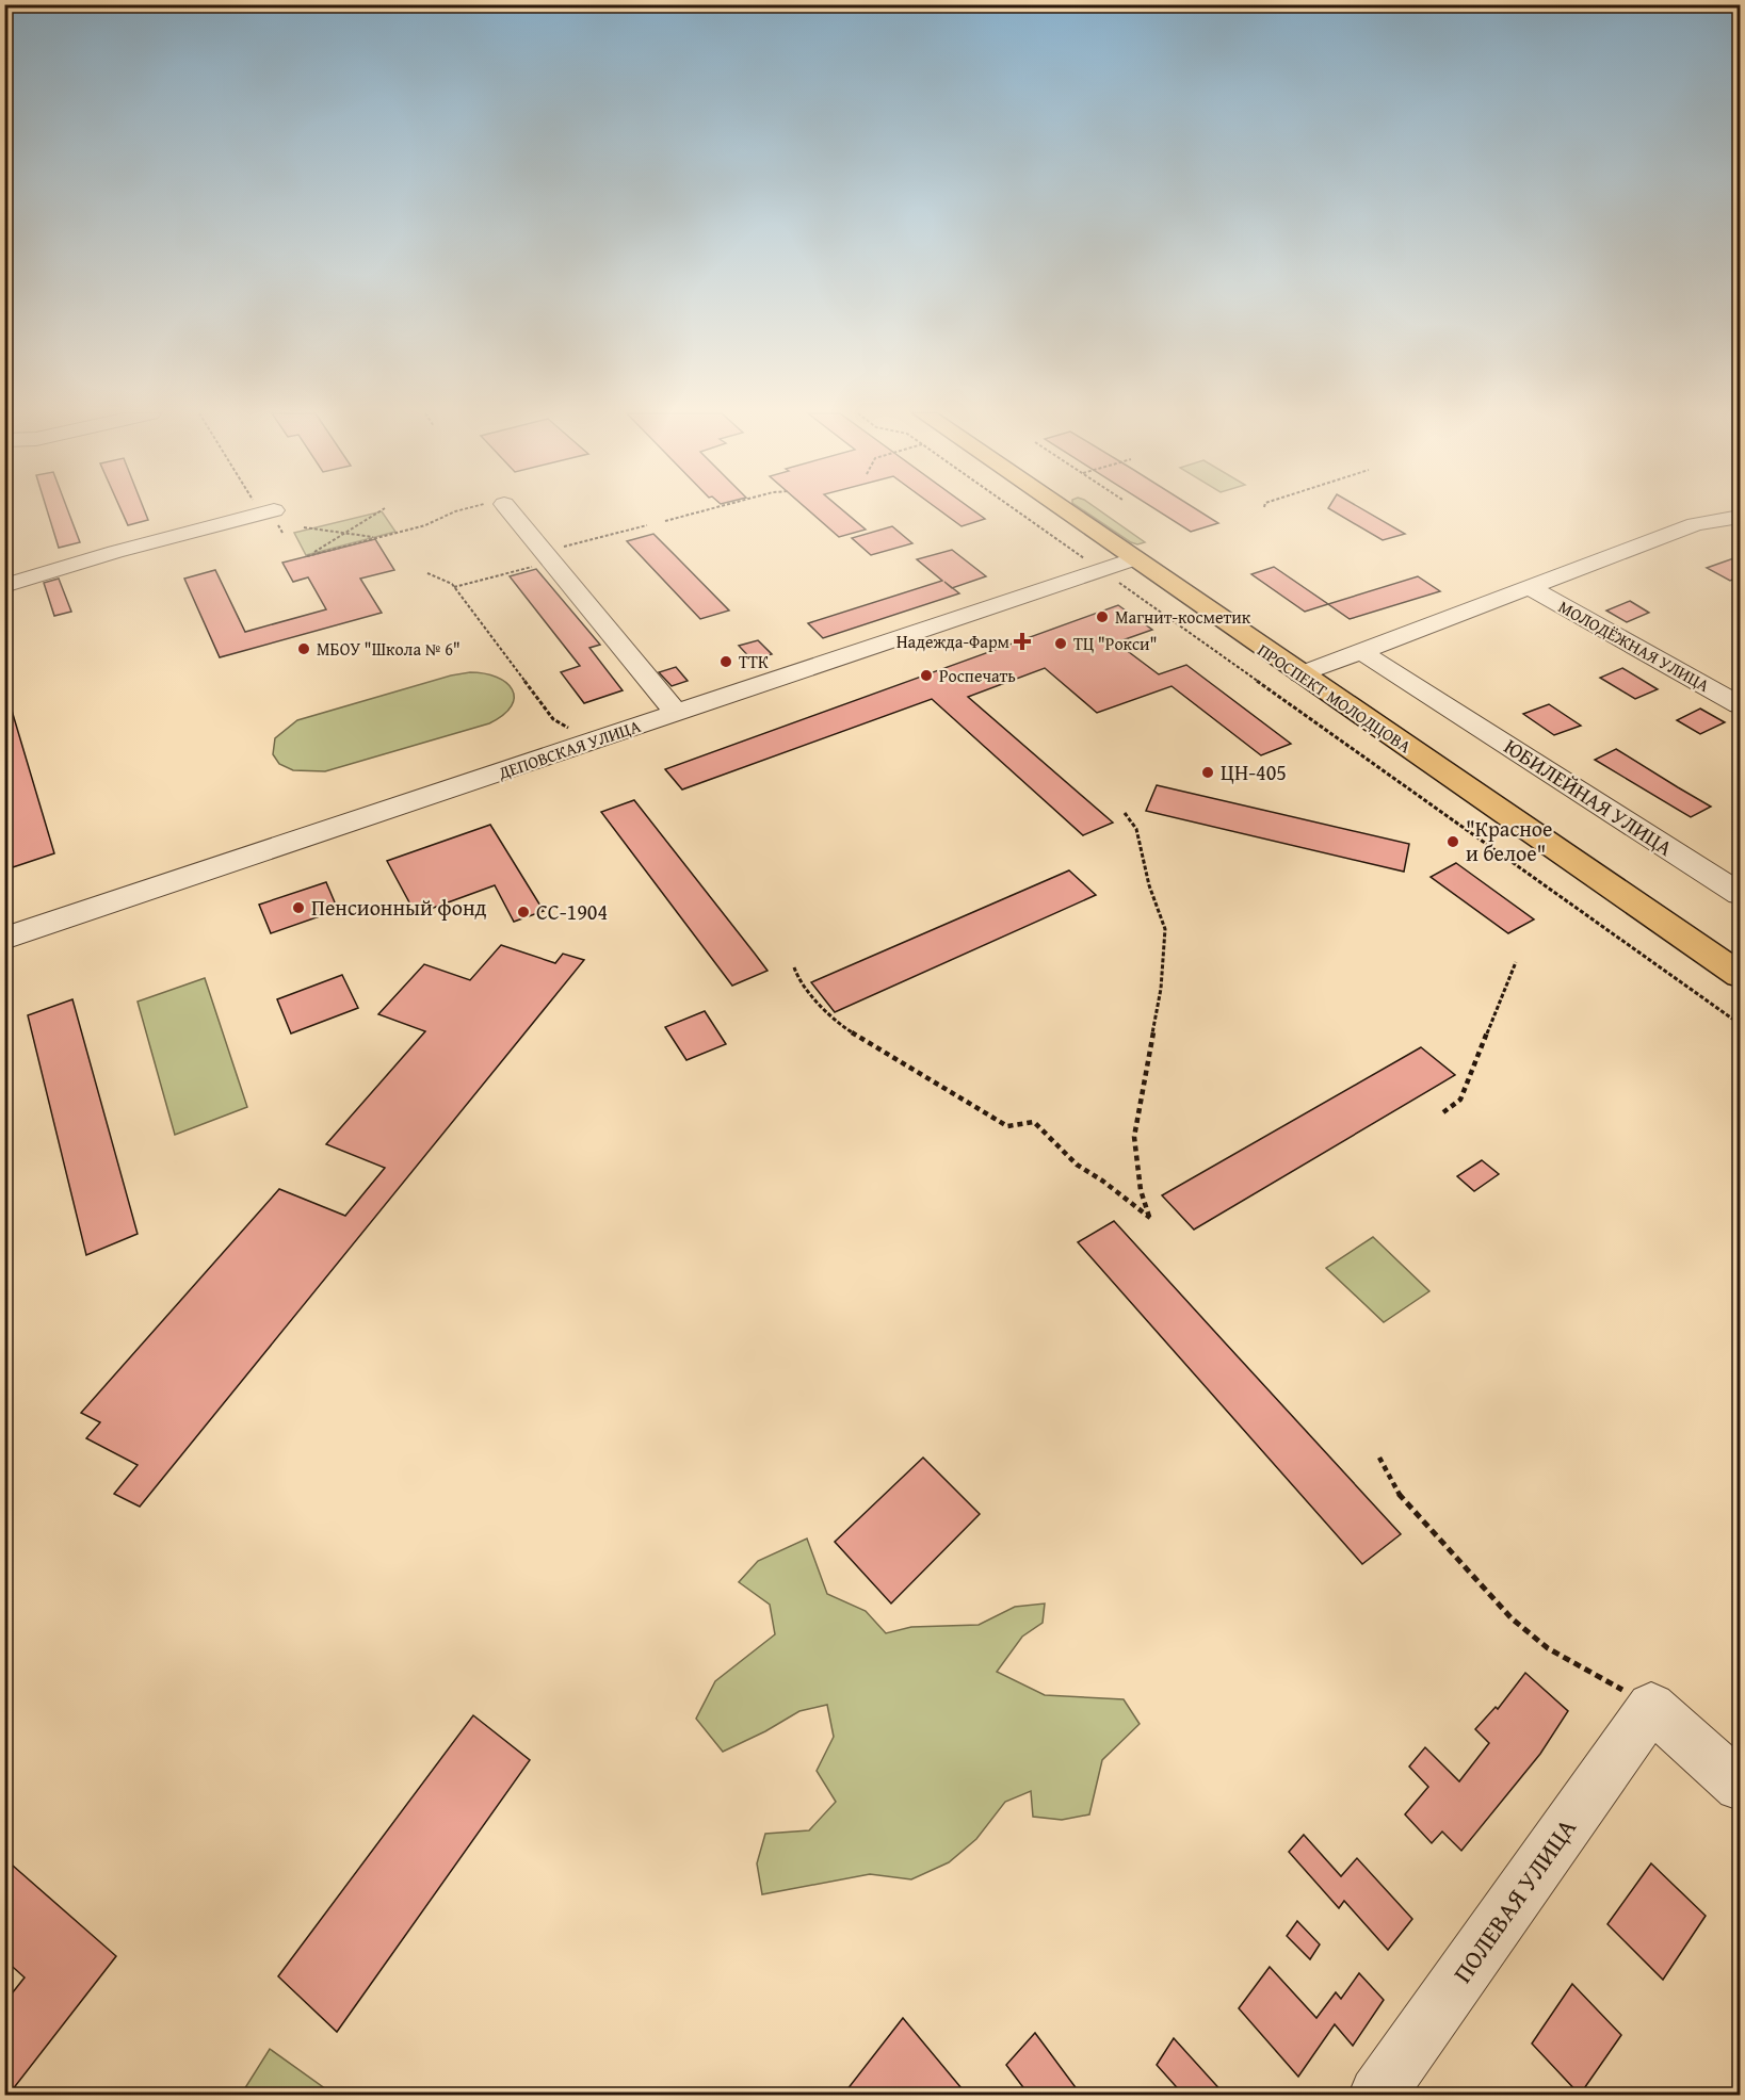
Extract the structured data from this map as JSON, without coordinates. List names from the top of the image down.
{
  "streets": {
    "main road": ["ПРОСПЕКТ МОЛОДЦОВА"],
    "street": [
      "МОЛОДЁЖНАЯ УЛИЦА",
      "ДЕПОВСКАЯ УЛИЦА",
      "ЮБИЛЕЙНАЯ УЛИЦА",
      "ПОЛЕВАЯ УЛИЦА"
    ]
  },
  "crossings": [
    ["ПРОСПЕКТ МОЛОДЦОВА", "ДЕПОВСКАЯ УЛИЦА"]
  ],
  "places": {
    "other": [
      "Магнит-косметик",
      "ТЦ \"Рокси\"",
      "МБОУ \"Школа № 6\"",
      "ТТК",
      "Роспечать",
      "ЦН-405",
      "\"Красное и белое\"",
      "Пенсионный фонд",
      "СС-1904"
    ],
    "health": ["Надежда-Фарм"]
  }
}
